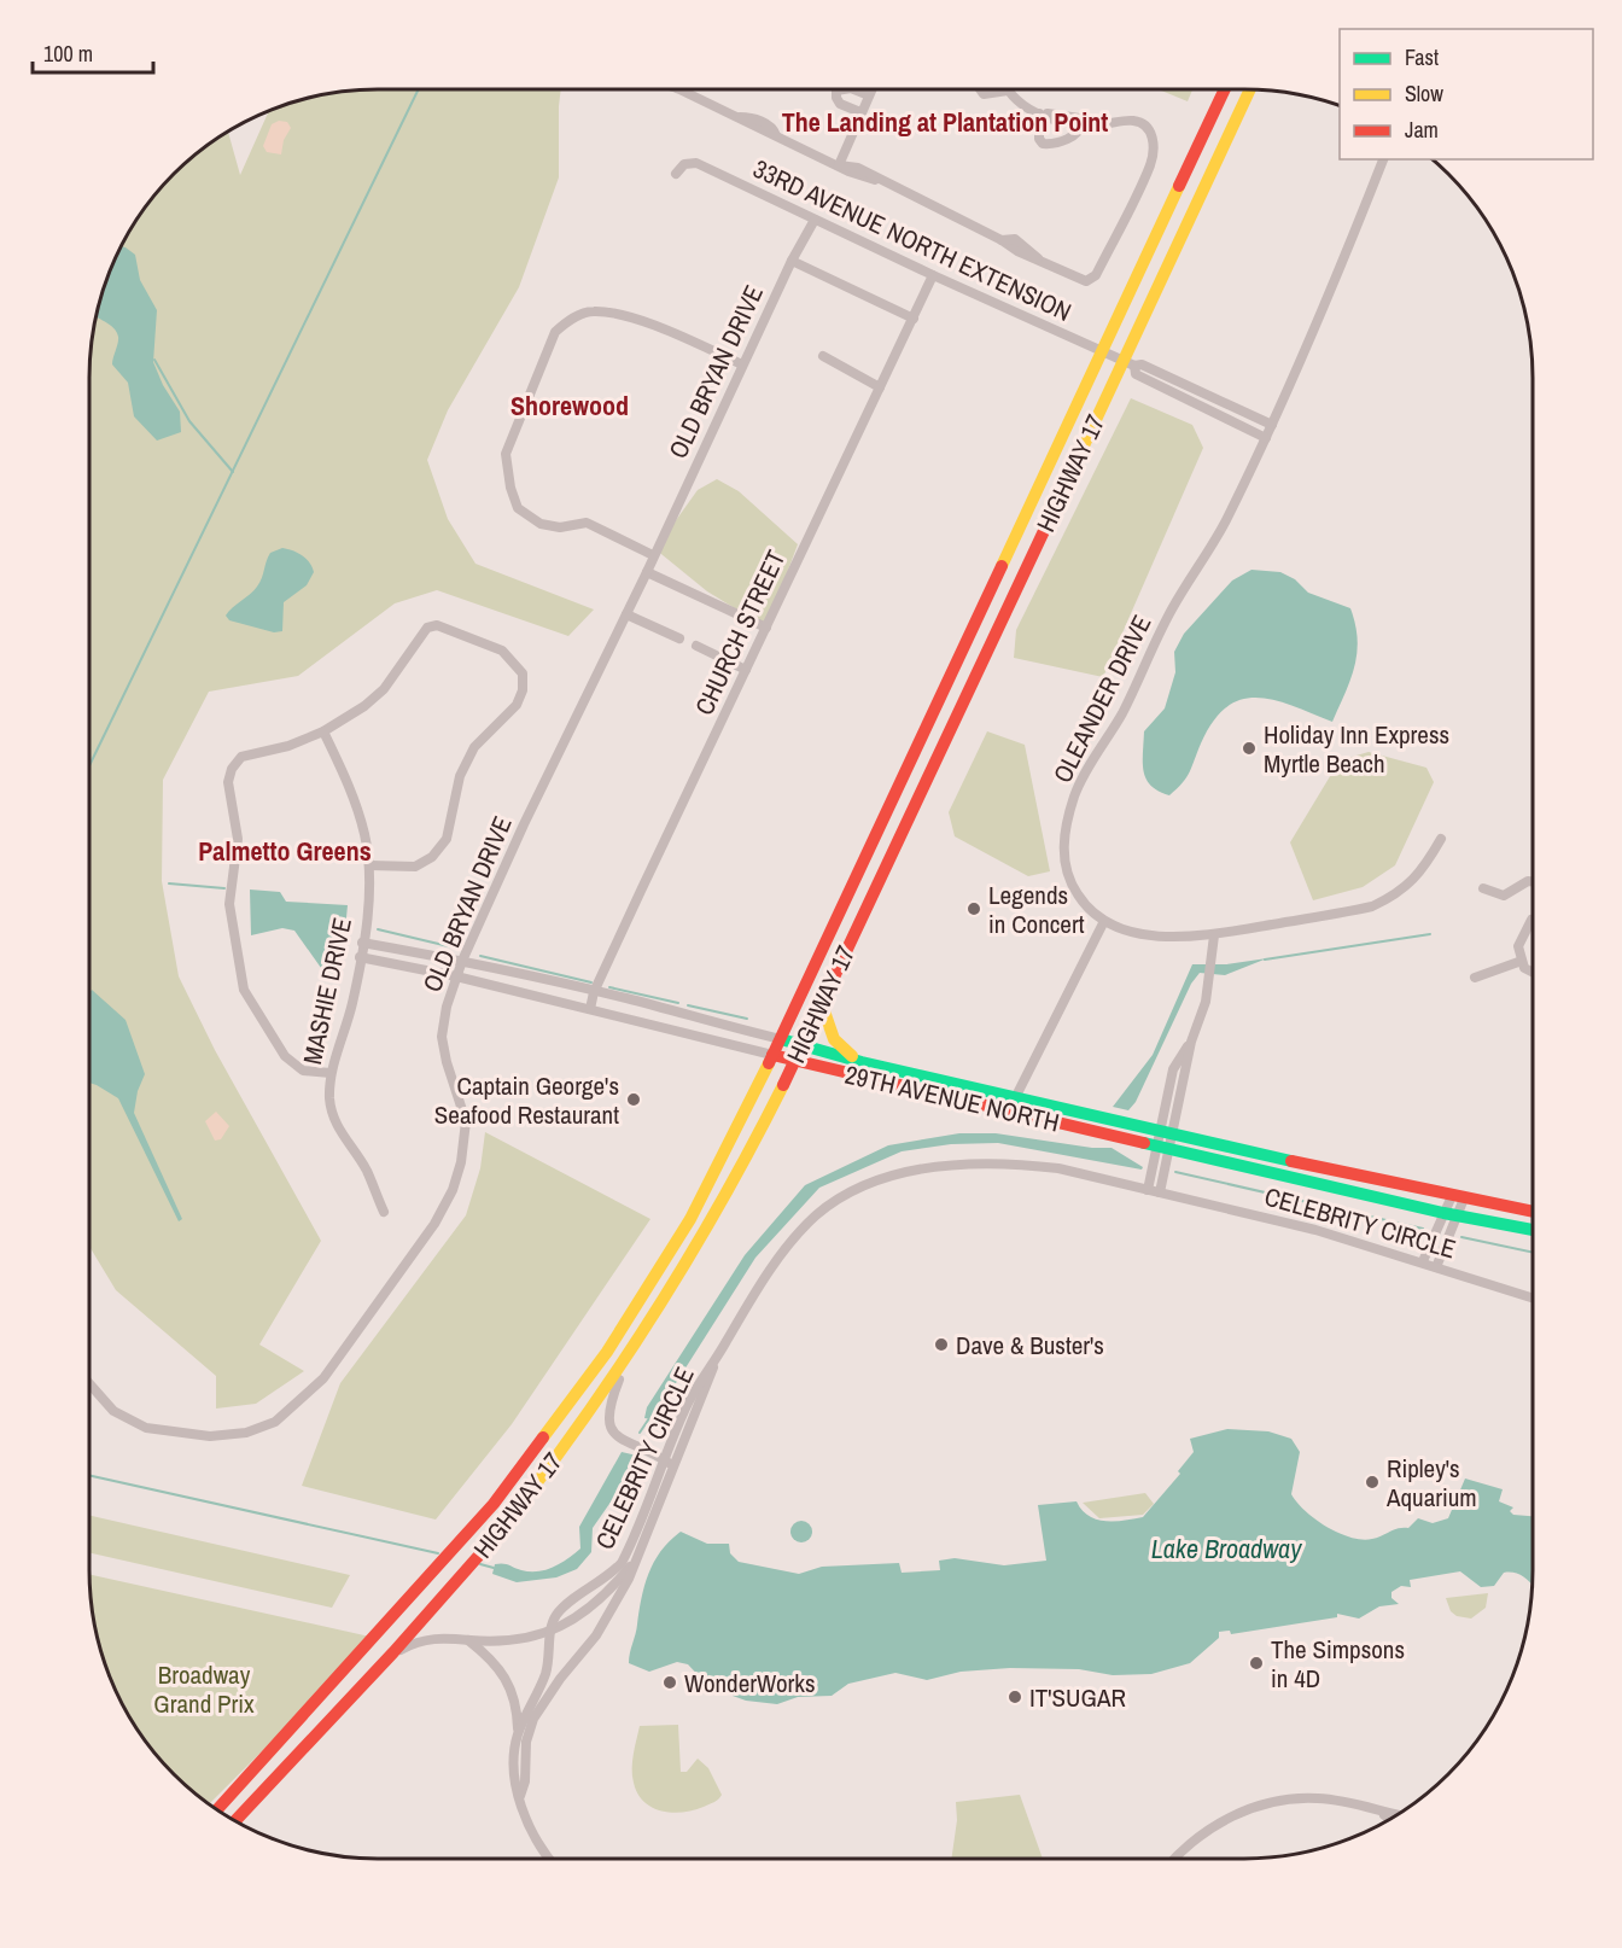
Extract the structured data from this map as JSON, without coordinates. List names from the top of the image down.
{
  "streets": {
    "main road": ["HIGHWAY 17", "29TH AVENUE NORTH"],
    "street": [
      "33RD AVENUE NORTH EXTENSION",
      "OLD BRYAN DRIVE",
      "CHURCH STREET",
      "OLEANDER DRIVE",
      "MASHIE DRIVE",
      "CELEBRITY CIRCLE"
    ]
  },
  "crossings": [
    ["33RD AVENUE NORTH EXTENSION", "OLD BRYAN DRIVE"],
    ["33RD AVENUE NORTH EXTENSION", "HIGHWAY 17"],
    ["33RD AVENUE NORTH EXTENSION", "CHURCH STREET"],
    ["33RD AVENUE NORTH EXTENSION", "OLEANDER DRIVE"],
    ["OLD BRYAN DRIVE", "29TH AVENUE NORTH"],
    ["HIGHWAY 17", "29TH AVENUE NORTH"],
    ["CHURCH STREET", "29TH AVENUE NORTH"],
    ["MASHIE DRIVE", "29TH AVENUE NORTH"]
  ],
  "districts": ["The Landing at Plantation Point", "Shorewood", "Palmetto Greens"],
  "water": ["Lake Broadway"],
  "parks": ["Broadway Grand Prix"],
  "places": [
    "Holiday Inn Express Myrtle Beach",
    "Legends in Concert",
    "Captain George's Seafood Restaurant",
    "Dave & Buster's",
    "Ripley's Aquarium",
    "The Simpsons in 4D",
    "WonderWorks",
    "IT'SUGAR"
  ],
  "legend": ["Fast", "Slow", "Jam"],
  "scale_bar": "100 m"
}
